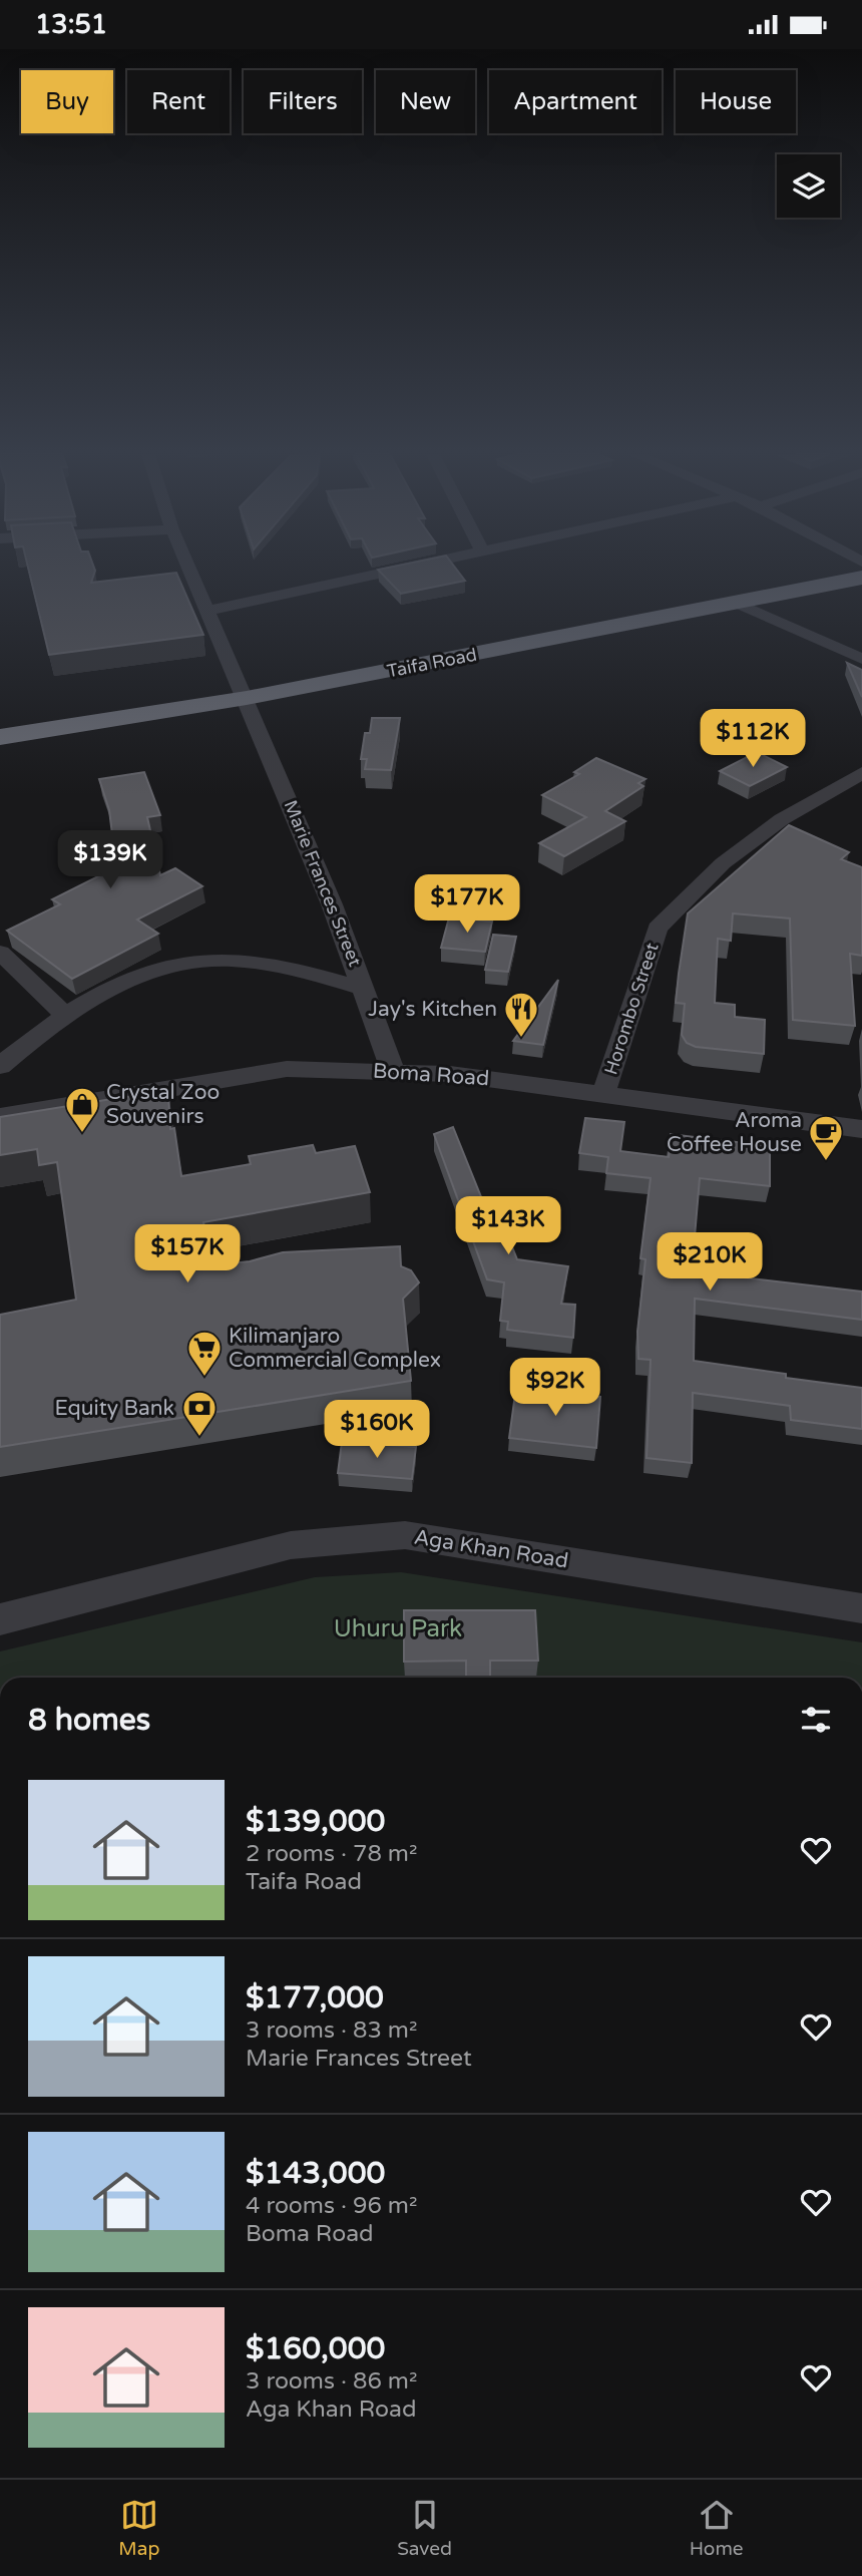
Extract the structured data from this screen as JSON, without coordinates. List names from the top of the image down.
{
  "streets": {
    "highway": ["Taifa Road"],
    "street": [
      "Marie Frances Street",
      "Horombo Street",
      "Boma Road",
      "Aga Khan Road"
    ]
  },
  "crossings": [
    ["Taifa Road", "Marie Frances Street"],
    ["Marie Frances Street", "Boma Road"],
    ["Horombo Street", "Boma Road"]
  ],
  "parks": ["Uhuru Park"],
  "places": {
    "restaurant": ["Jay's Kitchen"],
    "shop": ["Crystal Zoo Souvenirs"],
    "cafe": ["Aroma Coffee House"],
    "supermarket": ["Kilimanjaro Commercial Complex"],
    "bank": ["Equity Bank"]
  },
  "page": {
    "status": "13:51",
    "chip": [
      "Buy",
      "Rent",
      "Filters",
      "New",
      "Apartment",
      "House"
    ],
    "price": [
      "$112K",
      "$139K",
      "$177K",
      "$143K",
      "$157K",
      "$210K",
      "$92K",
      "$160K"
    ],
    "heading": "8 homes",
    "list": [
      {
        "name": "$139,000",
        "note": "2 rooms · 78 m² · Taifa Road"
      },
      {
        "name": "$177,000",
        "note": "3 rooms · 83 m² · Marie Frances Street"
      },
      {
        "name": "$143,000",
        "note": "4 rooms · 96 m² · Boma Road"
      },
      {
        "name": "$160,000",
        "note": "3 rooms · 86 m² · Aga Khan Road"
      }
    ],
    "tabs": ["Map", "Saved", "Home"]
  }
}
